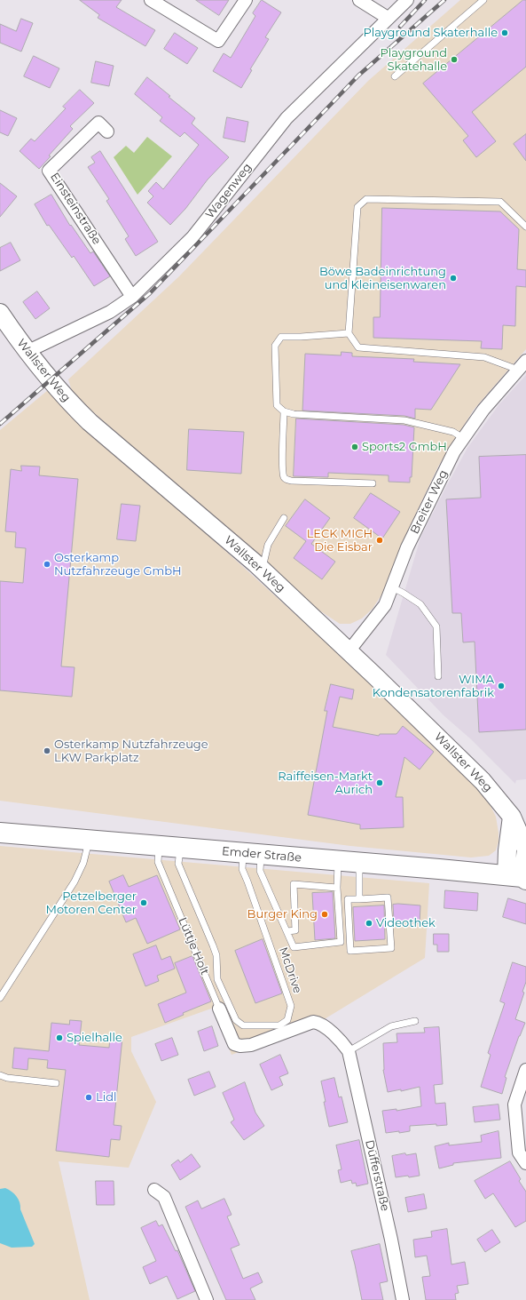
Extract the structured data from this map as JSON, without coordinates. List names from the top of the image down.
{
  "streets": {
    "main road": ["Emder Straße"],
    "street": [
      "Wagenweg",
      "Einsteinstraße",
      "Wallster Weg",
      "Breiter Weg",
      "Lüttje Holt",
      "Düfferstraße"
    ],
    "lane": ["McDrive"]
  },
  "crossings": [
    ["Wagenweg", "Einsteinstraße"],
    ["Wagenweg", "Wallster Weg"],
    ["Wallster Weg", "Breiter Weg"],
    ["Wallster Weg", "Emder Straße"],
    ["Emder Straße", "Lüttje Holt"],
    ["Emder Straße", "McDrive"],
    ["Lüttje Holt", "Düfferstraße"]
  ],
  "places": [
    "Playground Skaterhalle",
    "Playground Skatehalle",
    "Böwe Badeinrichtung und Kleineisenwaren",
    "Sports2 GmbH",
    "LECK MICH Die Eisbar",
    "Osterkamp Nutzfahrzeuge GmbH",
    "WIMA Kondensatorenfabrik",
    "Osterkamp Nutzfahrzeuge LKW Parkplatz",
    "Raiffeisen-Markt Aurich",
    "Petzelberger Motoren Center",
    "Burger King",
    "Videothek",
    "Spielhalle",
    "Lidl"
  ]
}
